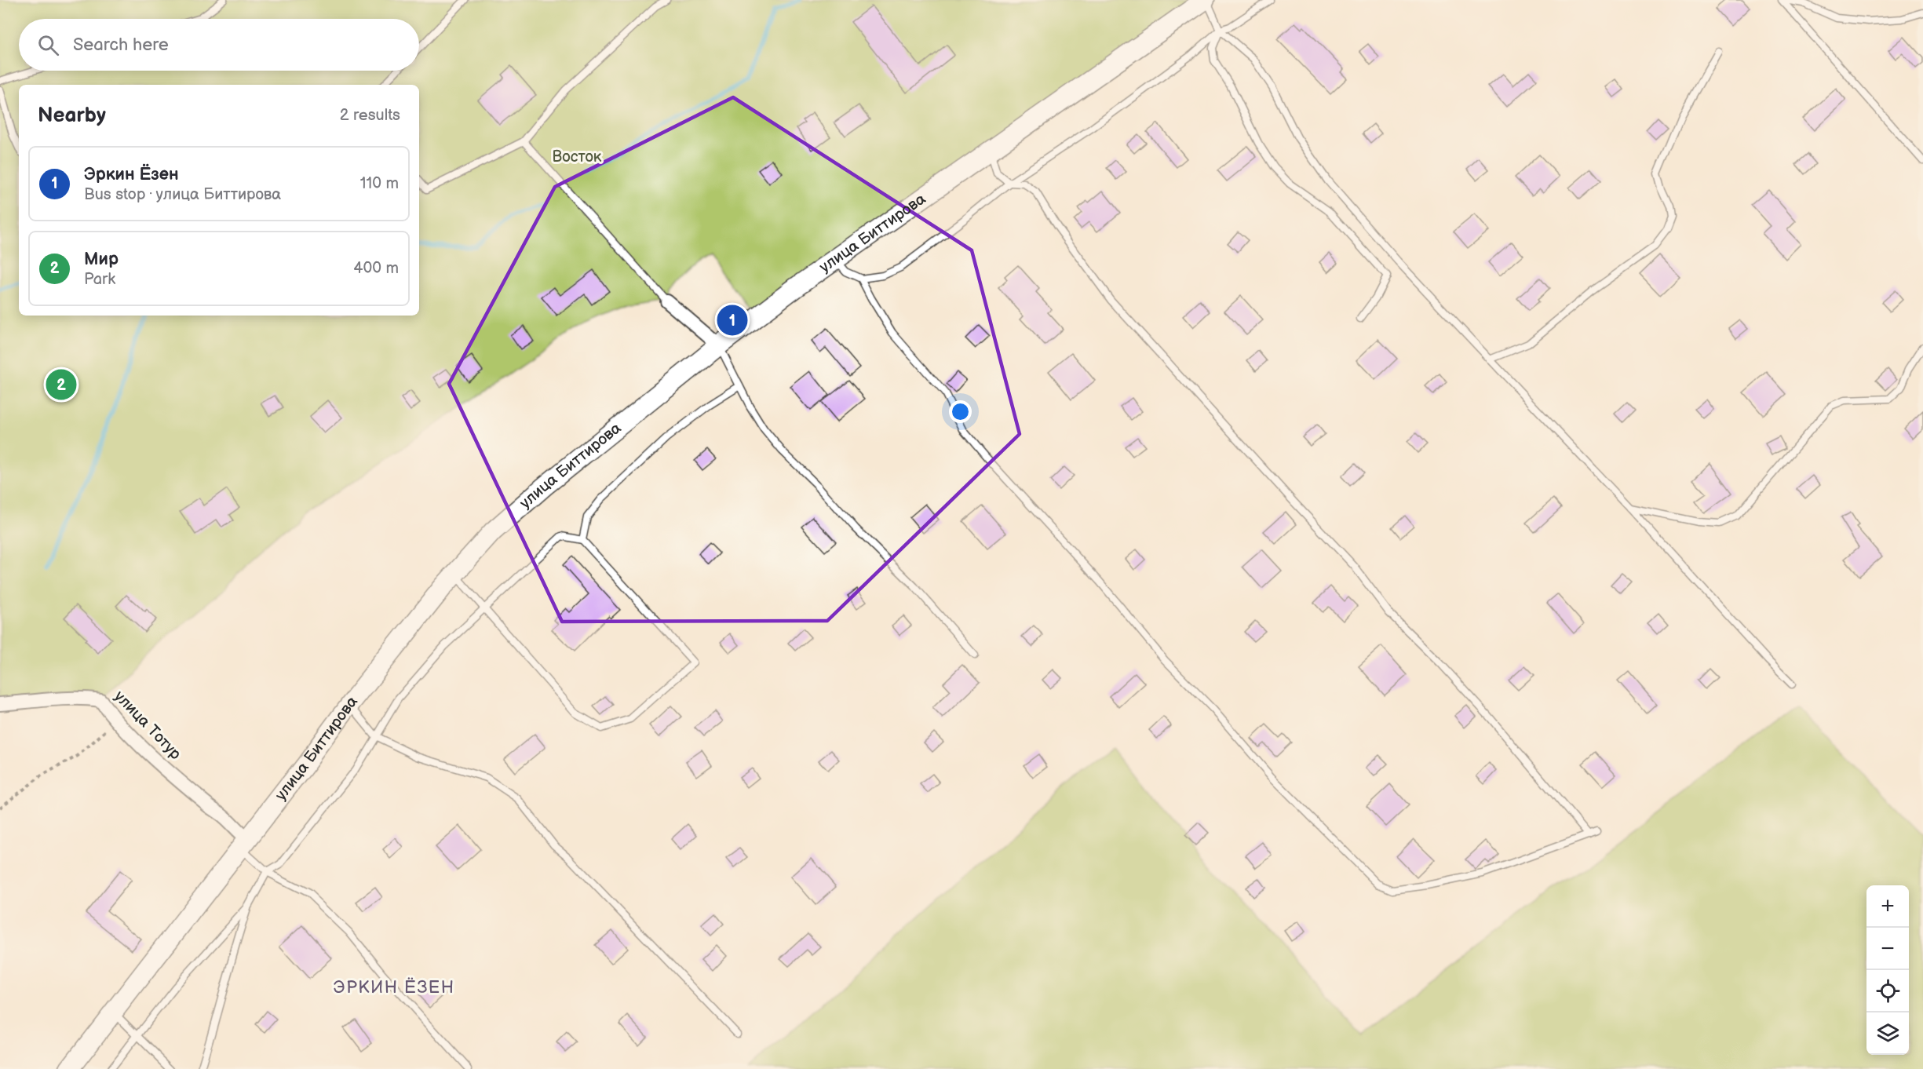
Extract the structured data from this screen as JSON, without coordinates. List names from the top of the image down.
{
  "streets": {
    "street": ["улица Биттирова", "улица Тотур"]
  },
  "crossings": [
    ["улица Биттирова", "улица Тотур"]
  ],
  "districts": ["ЭРКИН ЁЗЕН"],
  "parks": ["Восток"],
  "page": {
    "search": "Search here",
    "heading": ["Nearby", "2 results"],
    "list": [
      {
        "mark": "1",
        "name": "Эркин Ёзен",
        "note": "Bus stop · улица Биттирова",
        "value": "110 m"
      },
      {
        "mark": "2",
        "name": "Мир",
        "note": "Park",
        "value": "400 m"
      }
    ],
    "pins": ["1", "2"],
    "map_buttons": ["+", "−"]
  }
}
